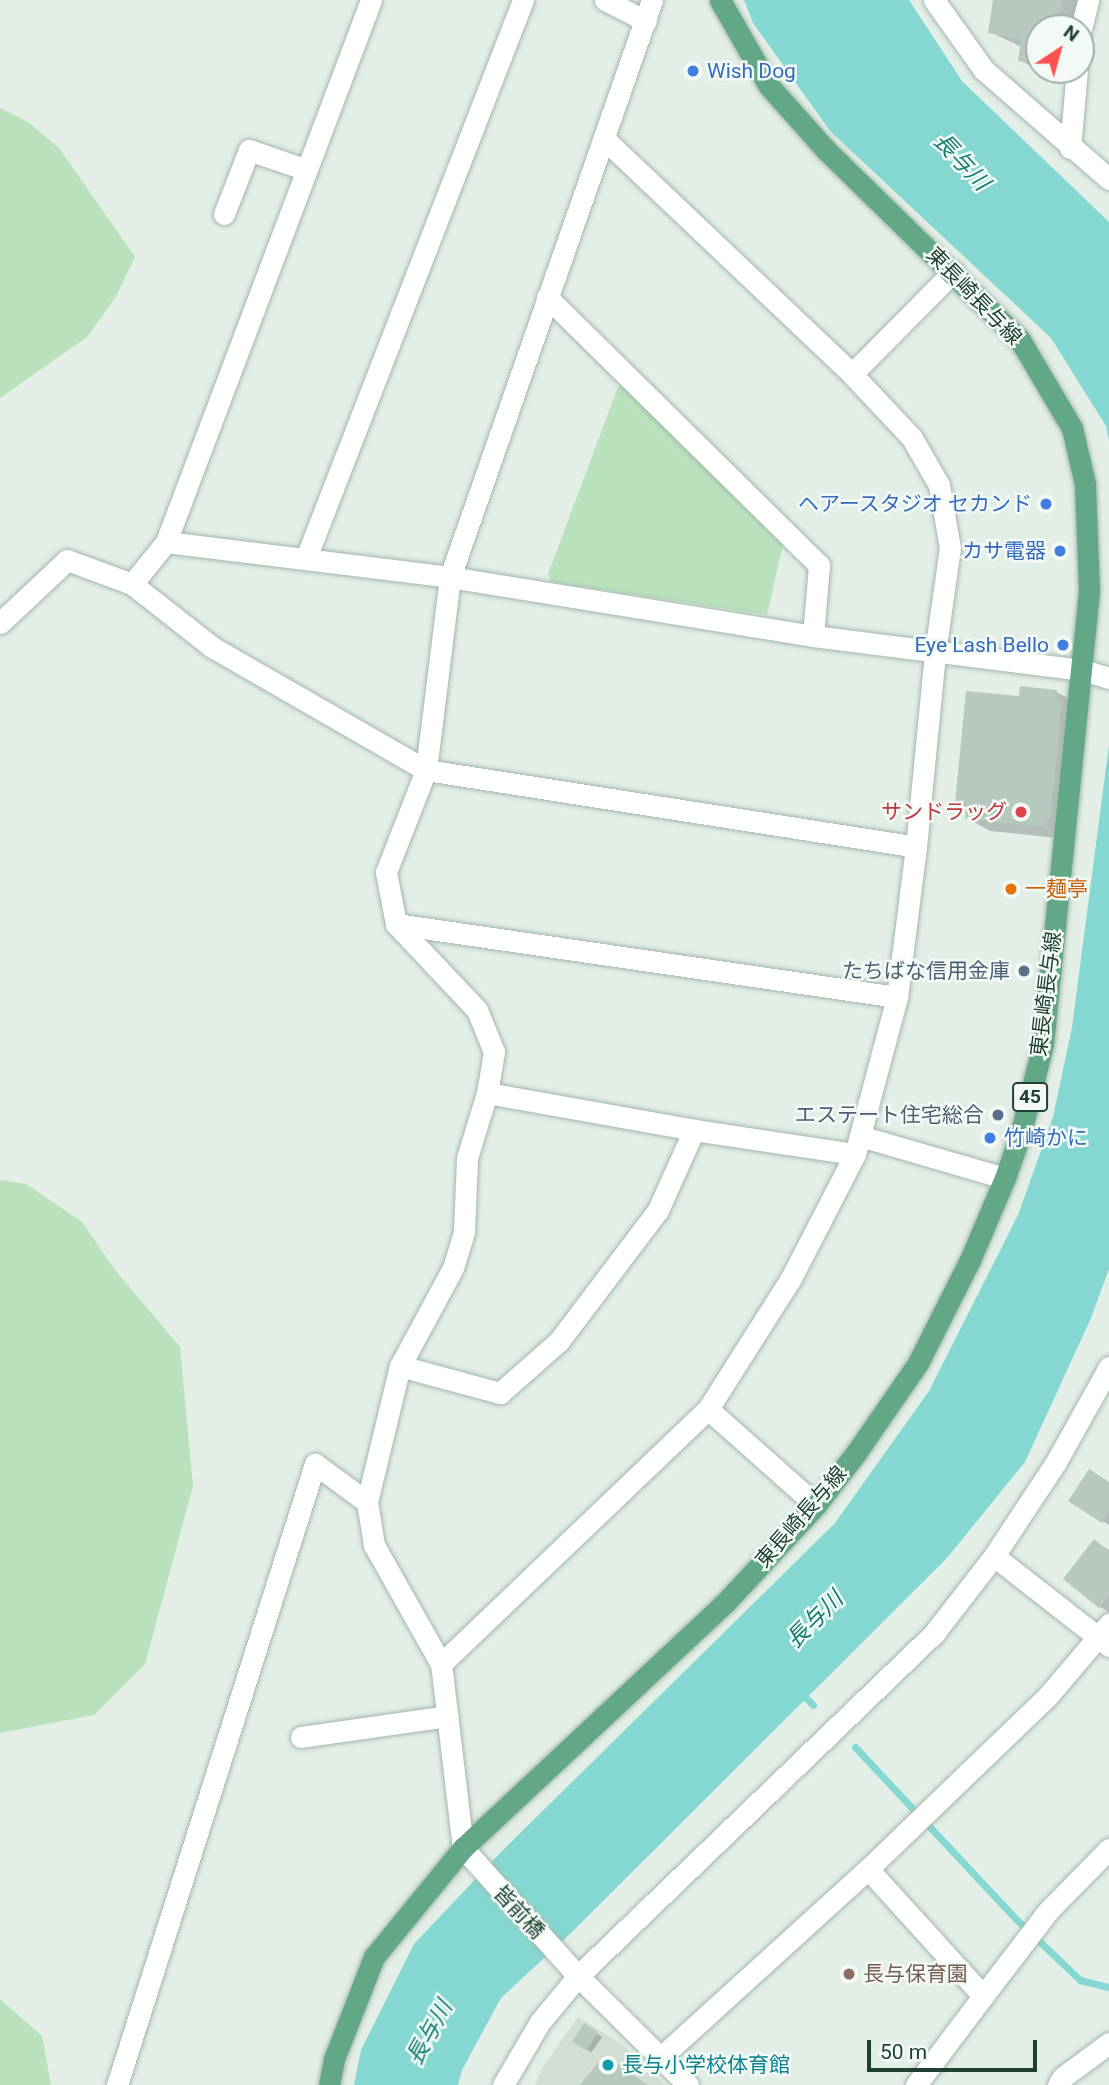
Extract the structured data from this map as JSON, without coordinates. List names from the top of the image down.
{
  "streets": {
    "main road": ["東長崎長与線", "45"],
    "street": ["皆前橋"]
  },
  "crossings": [
    ["東長崎長与線", "皆前橋"]
  ],
  "water": ["長与川"],
  "places": [
    "Wish Dog",
    "ヘアースタジオ セカンド",
    "カサ電器",
    "Eye Lash Bello",
    "サンドラッグ",
    "一麺亭",
    "たちばな信用金庫",
    "エステート住宅総合",
    "竹崎かに",
    "長与保育園",
    "長与小学校体育館"
  ],
  "scale_bar": "50 m",
  "north": "top right"
}
